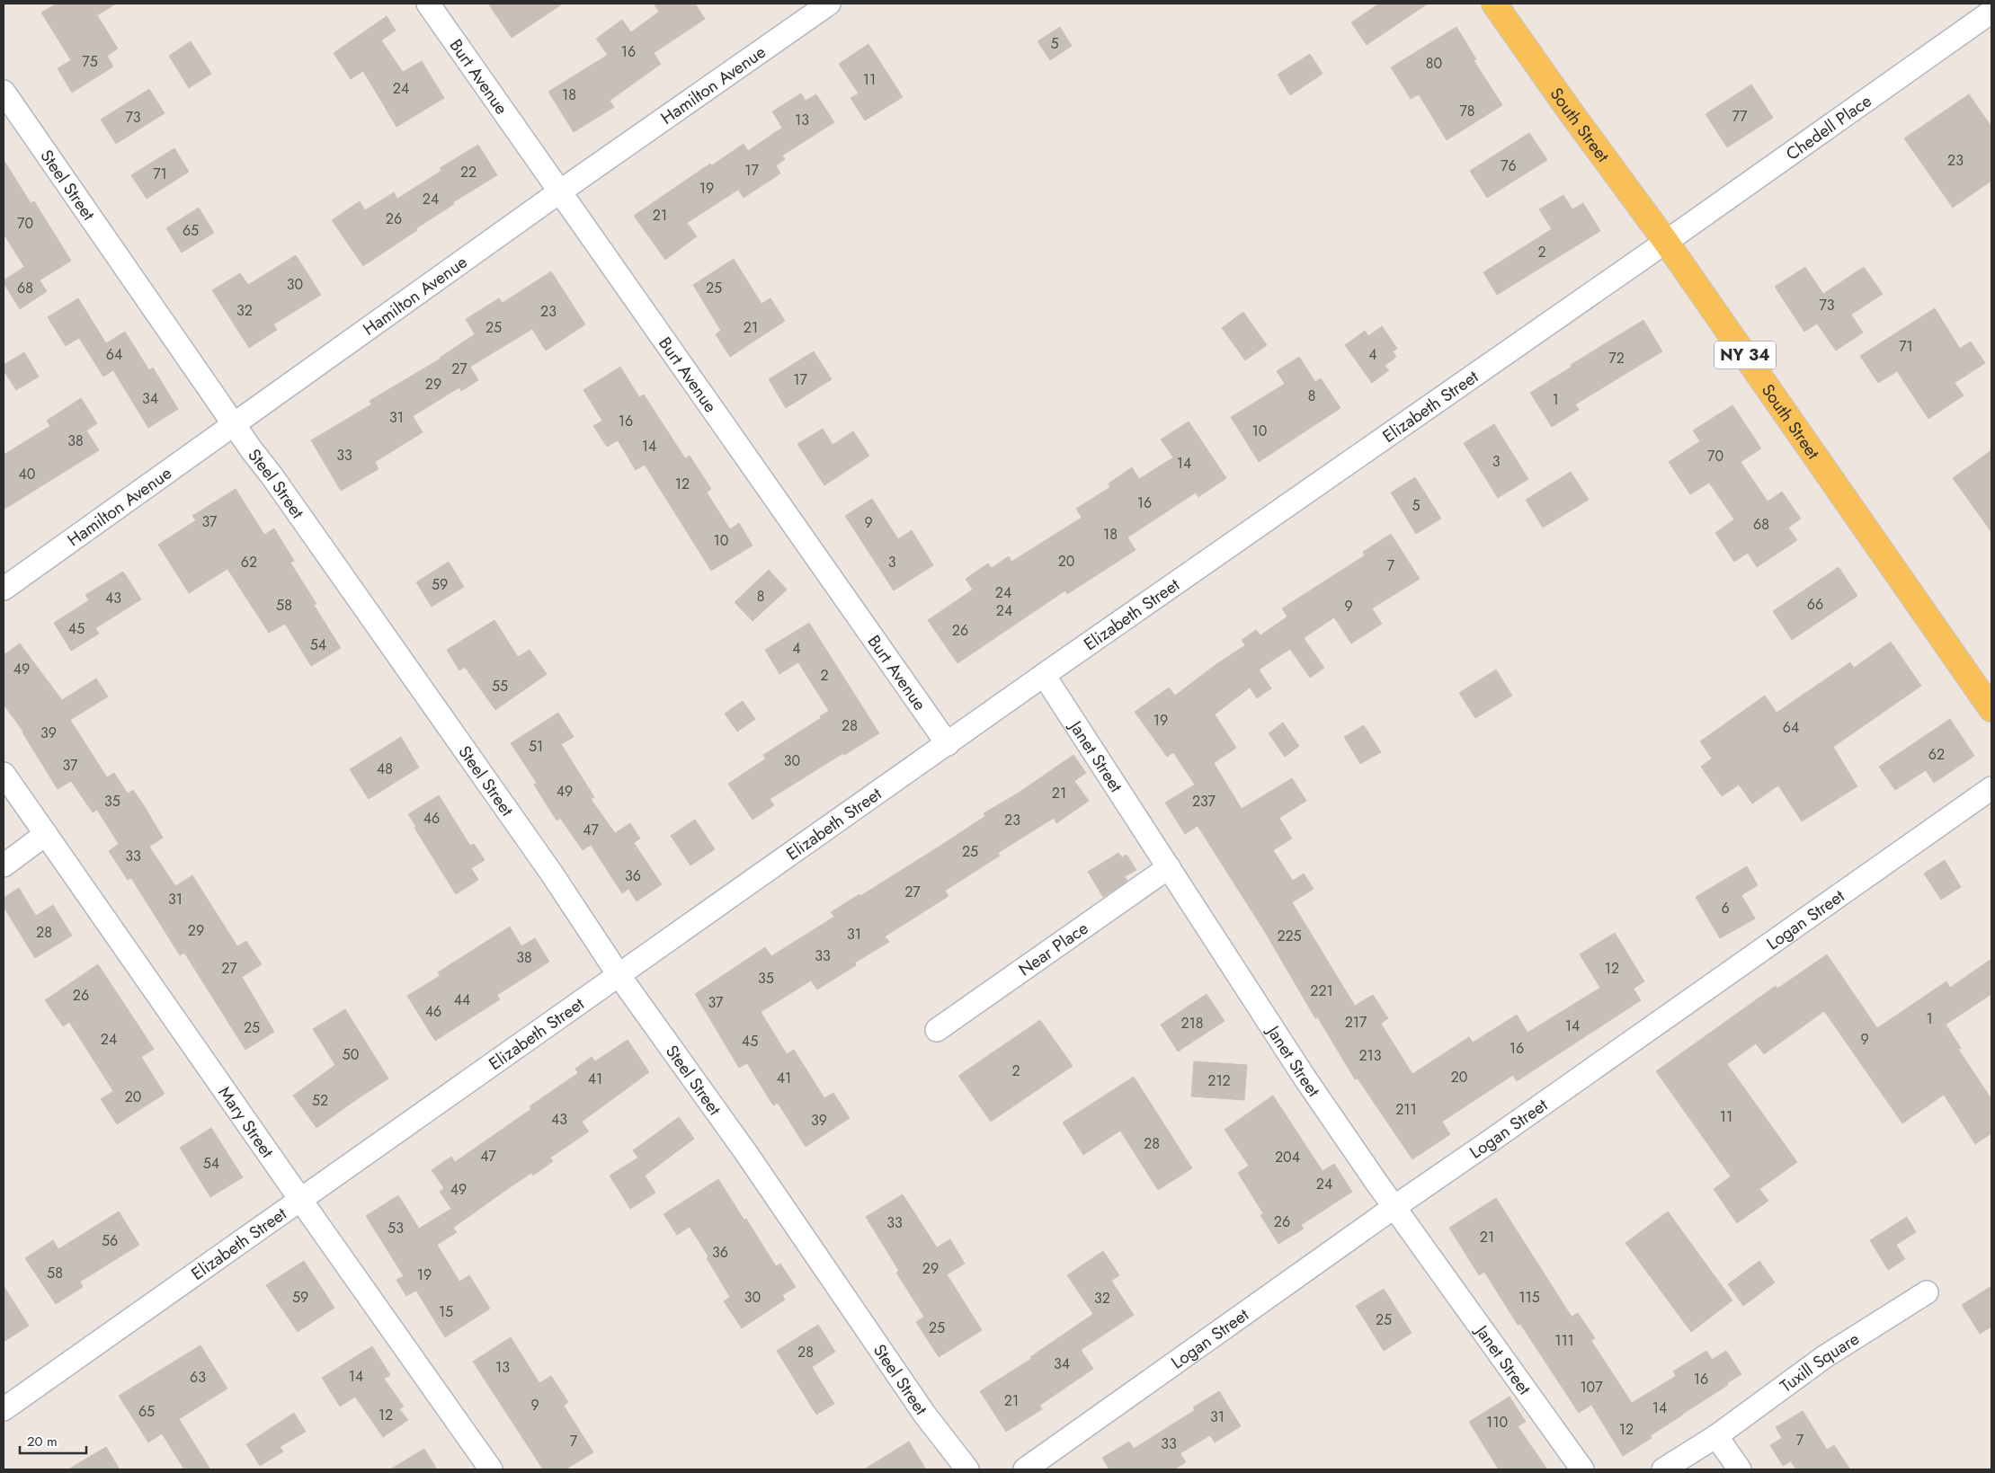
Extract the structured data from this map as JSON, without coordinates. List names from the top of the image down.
{
  "streets": {
    "main road": ["South Street", "NY 34"],
    "street": [
      "Burt Avenue",
      "Hamilton Avenue",
      "Chedell Place",
      "Steel Street",
      "Elizabeth Street",
      "Janet Street",
      "Logan Street",
      "Near Place",
      "Mary Street",
      "Tuxill Square"
    ]
  },
  "crossings": [
    ["Burt Avenue", "Hamilton Avenue"],
    ["Burt Avenue", "Elizabeth Street"],
    ["Hamilton Avenue", "Steel Street"],
    ["South Street", "Chedell Place"],
    ["South Street", "Elizabeth Street"],
    ["Chedell Place", "Elizabeth Street"],
    ["Steel Street", "Elizabeth Street"],
    ["Elizabeth Street", "Janet Street"],
    ["Elizabeth Street", "Mary Street"],
    ["Janet Street", "Logan Street"],
    ["Janet Street", "Near Place"]
  ],
  "house_numbers": [
    "5",
    "16",
    "75",
    "80",
    "11",
    "24",
    "18",
    "78",
    "77",
    "73",
    "13",
    "23",
    "76",
    "17",
    "22",
    "71",
    "19",
    "24",
    "21",
    "26",
    "70",
    "65",
    "2",
    "30",
    "68",
    "25",
    "73",
    "32",
    "23",
    "25",
    "21",
    "71",
    "64",
    "4",
    "72",
    "27",
    "17",
    "29",
    "8",
    "34",
    "1",
    "31",
    "16",
    "10",
    "38",
    "14",
    "33",
    "70",
    "3",
    "14",
    "40",
    "12",
    "16",
    "5",
    "37",
    "9",
    "68",
    "18",
    "10",
    "20",
    "62",
    "3",
    "7",
    "59",
    "24",
    "8",
    "43",
    "66",
    "58",
    "9",
    "24",
    "45",
    "26",
    "54",
    "4",
    "49",
    "2",
    "55",
    "19",
    "28",
    "64",
    "39",
    "51",
    "62",
    "30",
    "37",
    "48",
    "49",
    "21",
    "35",
    "237",
    "46",
    "23",
    "47",
    "25",
    "33",
    "36",
    "27",
    "31",
    "6",
    "29",
    "28",
    "31",
    "225",
    "33",
    "38",
    "27",
    "12",
    "35",
    "221",
    "26",
    "44",
    "37",
    "46",
    "1",
    "217",
    "218",
    "14",
    "25",
    "24",
    "9",
    "45",
    "16",
    "50",
    "213",
    "2",
    "20",
    "41",
    "41",
    "212",
    "20",
    "52",
    "211",
    "11",
    "43",
    "39",
    "28",
    "47",
    "204",
    "54",
    "24",
    "49",
    "26",
    "33",
    "53",
    "21",
    "56",
    "36",
    "29",
    "58",
    "19",
    "59",
    "30",
    "115",
    "32",
    "15",
    "25",
    "25",
    "111",
    "28",
    "34",
    "13",
    "14",
    "63",
    "16",
    "107",
    "21",
    "9",
    "14",
    "65",
    "12",
    "31",
    "110",
    "12",
    "7",
    "7",
    "33"
  ],
  "scale_bar": "20 m"
}
